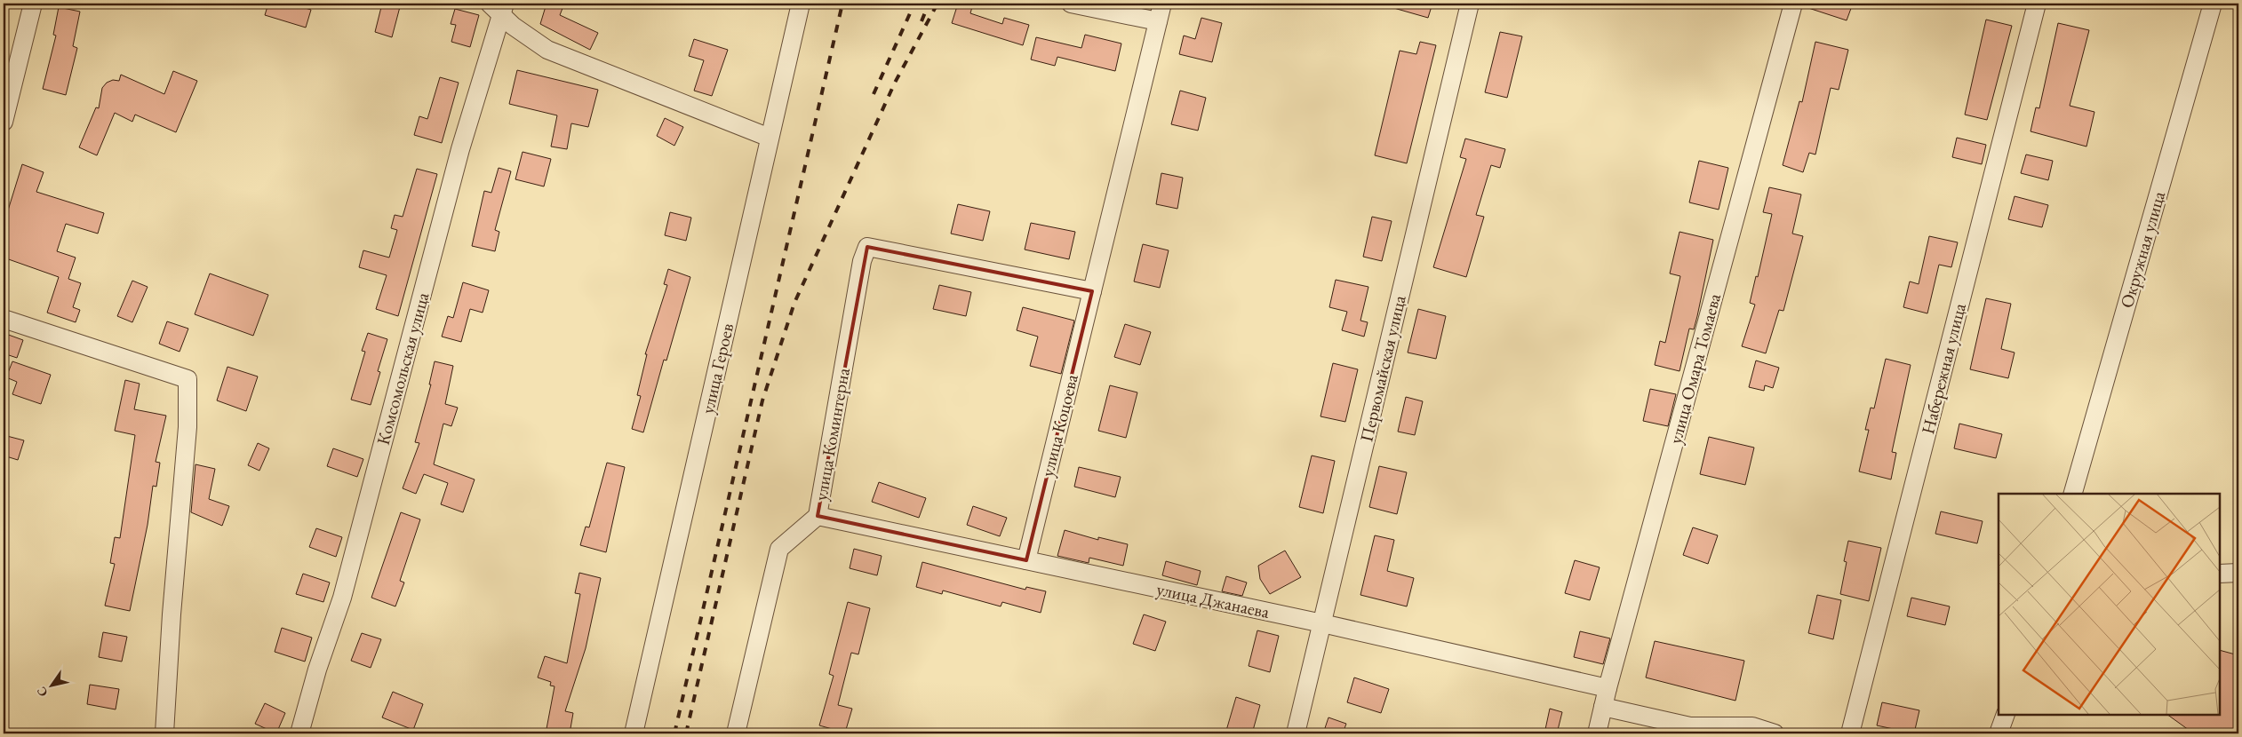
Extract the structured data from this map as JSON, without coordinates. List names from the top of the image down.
{
  "streets": {
    "street": [
      "Окружная улица",
      "Комсомольская улица",
      "улица Героев",
      "Первомайская улица",
      "улица Омара Томаева",
      "Набережная улица",
      "улица Коцоева",
      "улица Коминтерна",
      "улица Джанаева"
    ]
  },
  "crossings": [
    ["Первомайская улица", "улица Джанаева"],
    ["улица Омара Томаева", "улица Джанаева"],
    ["улица Коцоева", "улица Коминтерна"],
    ["улица Коцоева", "улица Джанаева"],
    ["улица Коминтерна", "улица Джанаева"]
  ],
  "north": "bottom left"
}
